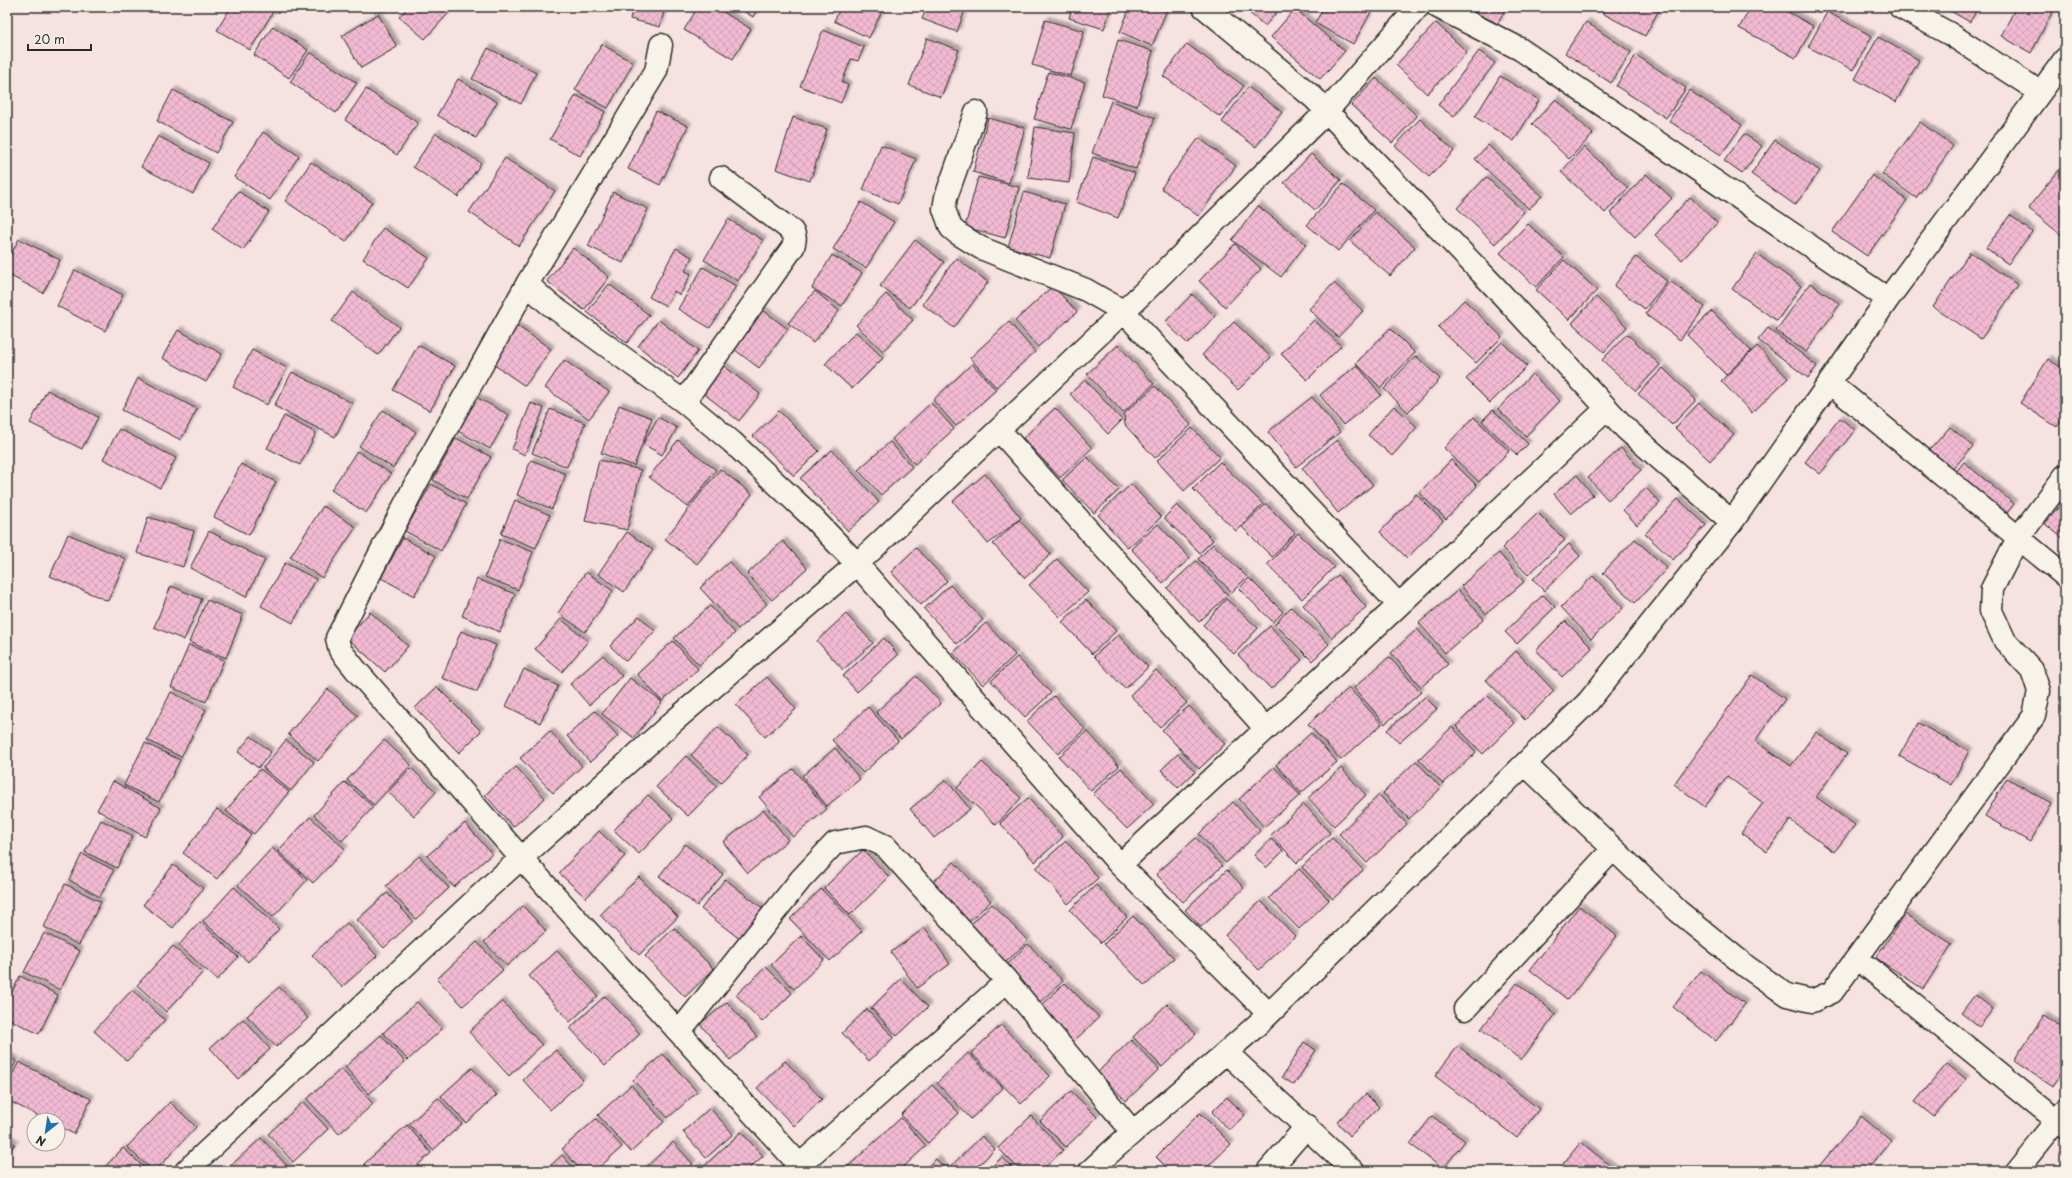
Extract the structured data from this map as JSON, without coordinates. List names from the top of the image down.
{
  "scale_bar": "20 m",
  "north": "bottom left"
}
